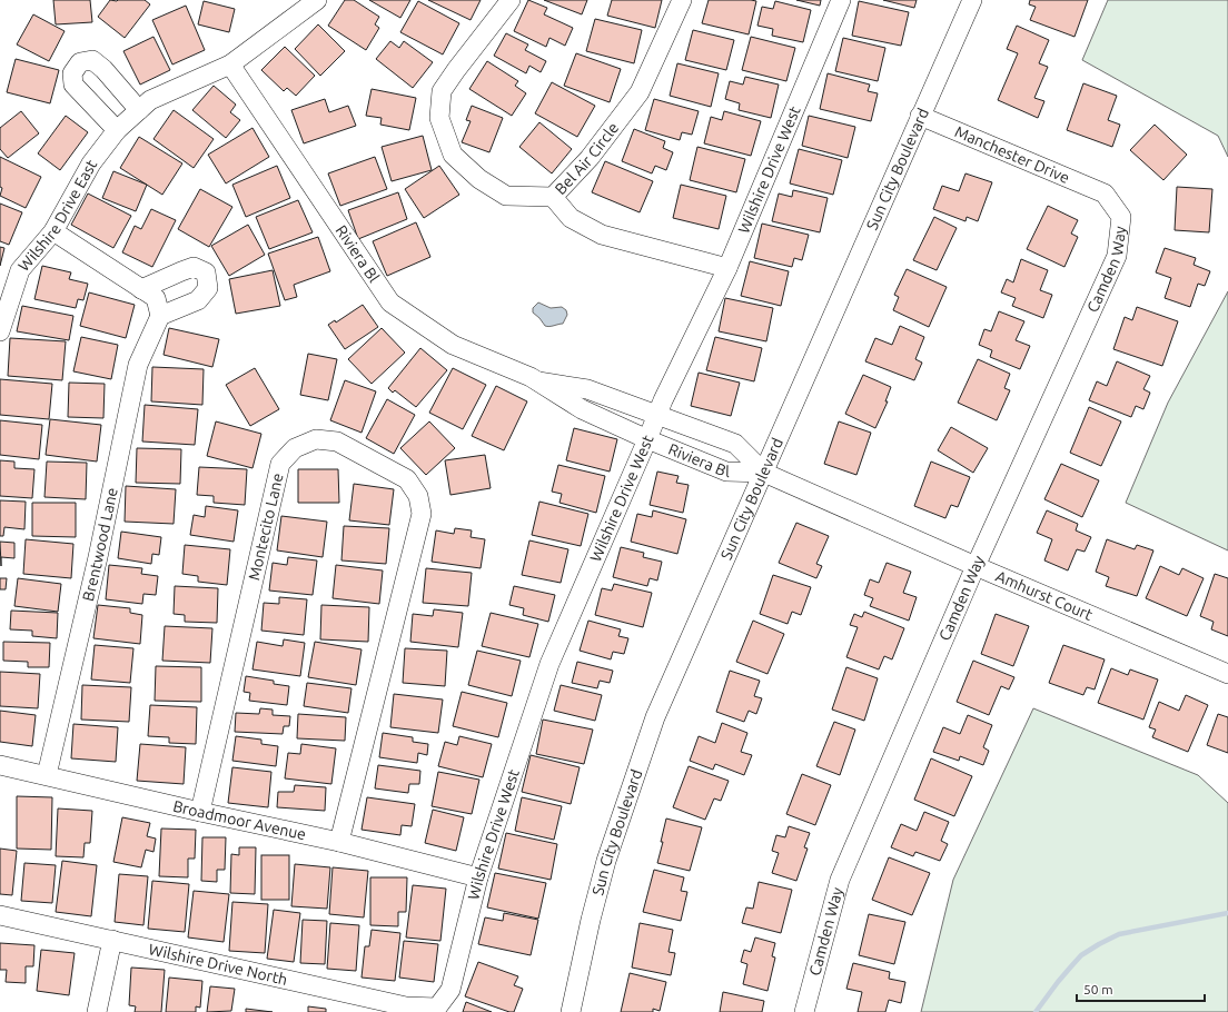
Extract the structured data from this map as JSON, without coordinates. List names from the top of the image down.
{
  "streets": {
    "street": [
      "Manchester Drive",
      "Bel Air Circle",
      "Wilshire Drive West",
      "Sun City Boulevard",
      "Wilshire Drive East",
      "Riviera Bl",
      "Camden Way",
      "Montecito Lane",
      "Brentwood Lane",
      "Amhurst Court",
      "Broadmoor Avenue",
      "Wilshire Drive North"
    ]
  },
  "crossings": [
    ["Manchester Drive", "Sun City Boulevard"],
    ["Manchester Drive", "Camden Way"],
    ["Wilshire Drive West", "Riviera Bl"],
    ["Wilshire Drive West", "Broadmoor Avenue"],
    ["Wilshire Drive West", "Wilshire Drive North"],
    ["Sun City Boulevard", "Riviera Bl"],
    ["Sun City Boulevard", "Amhurst Court"],
    ["Wilshire Drive East", "Riviera Bl"],
    ["Riviera Bl", "Amhurst Court"],
    ["Camden Way", "Amhurst Court"],
    ["Montecito Lane", "Broadmoor Avenue"],
    ["Brentwood Lane", "Broadmoor Avenue"]
  ],
  "scale_bar": "50 m"
}
